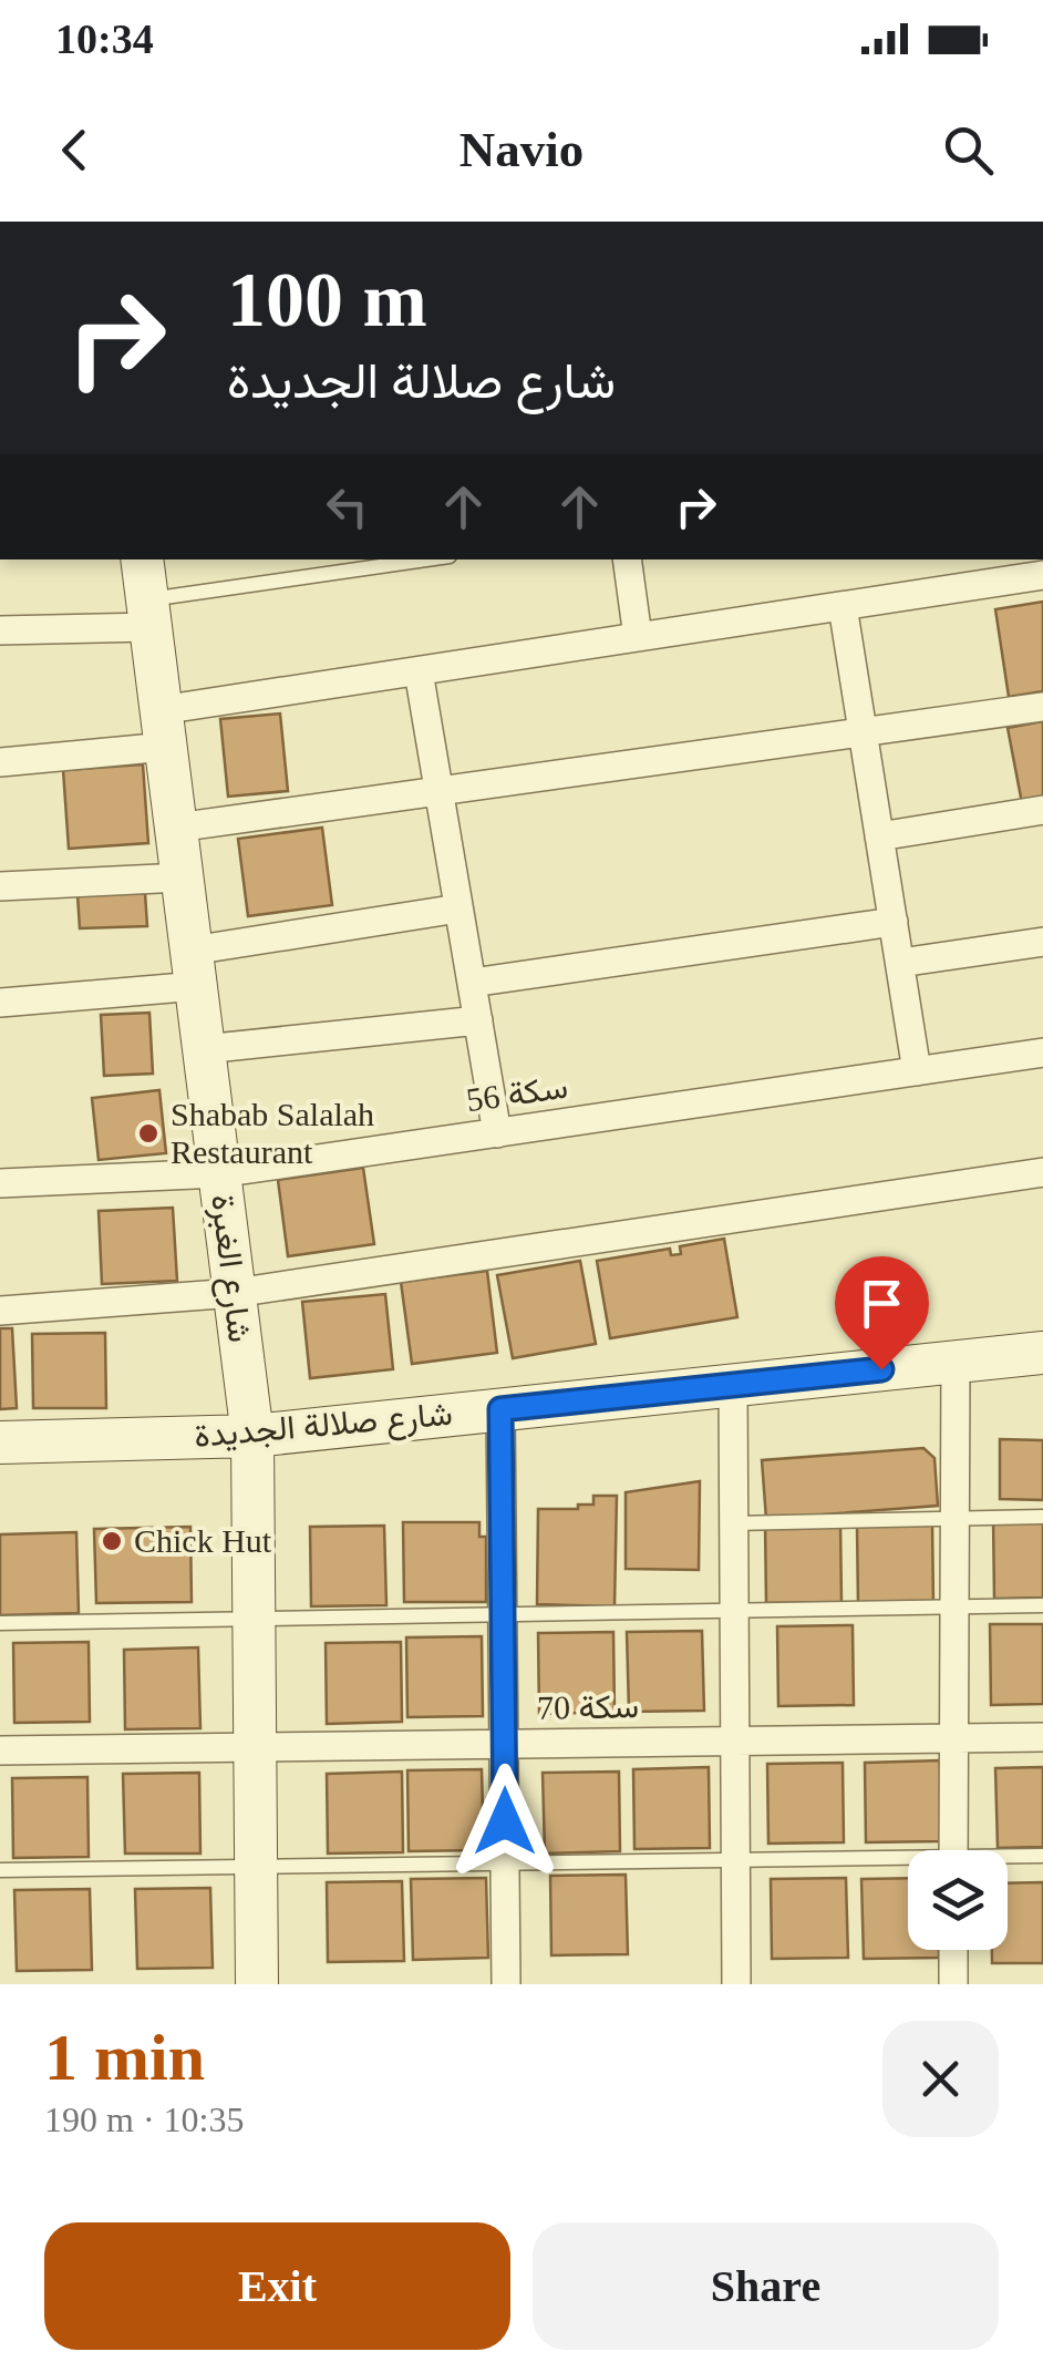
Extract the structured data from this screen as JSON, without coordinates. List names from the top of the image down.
{
  "streets": {
    "street": [
      "سكة 56",
      "شارع الغبرة",
      "شارع صلالة الجديدة",
      "سكة 70"
    ]
  },
  "crossings": [
    ["سكة 56", "شارع الغبرة"],
    ["شارع الغبرة", "شارع صلالة الجديدة"],
    ["شارع الغبرة", "سكة 70"]
  ],
  "places": ["Shabab Salalah Restaurant", "Chick Hut"],
  "page": {
    "status": "10:34",
    "header": "Navio",
    "turn": ["100 m", "شارع صلالة الجديدة"],
    "heading": ["1 min", "190 m · 10:35"],
    "buttons": ["Exit", "Share"]
  }
}
